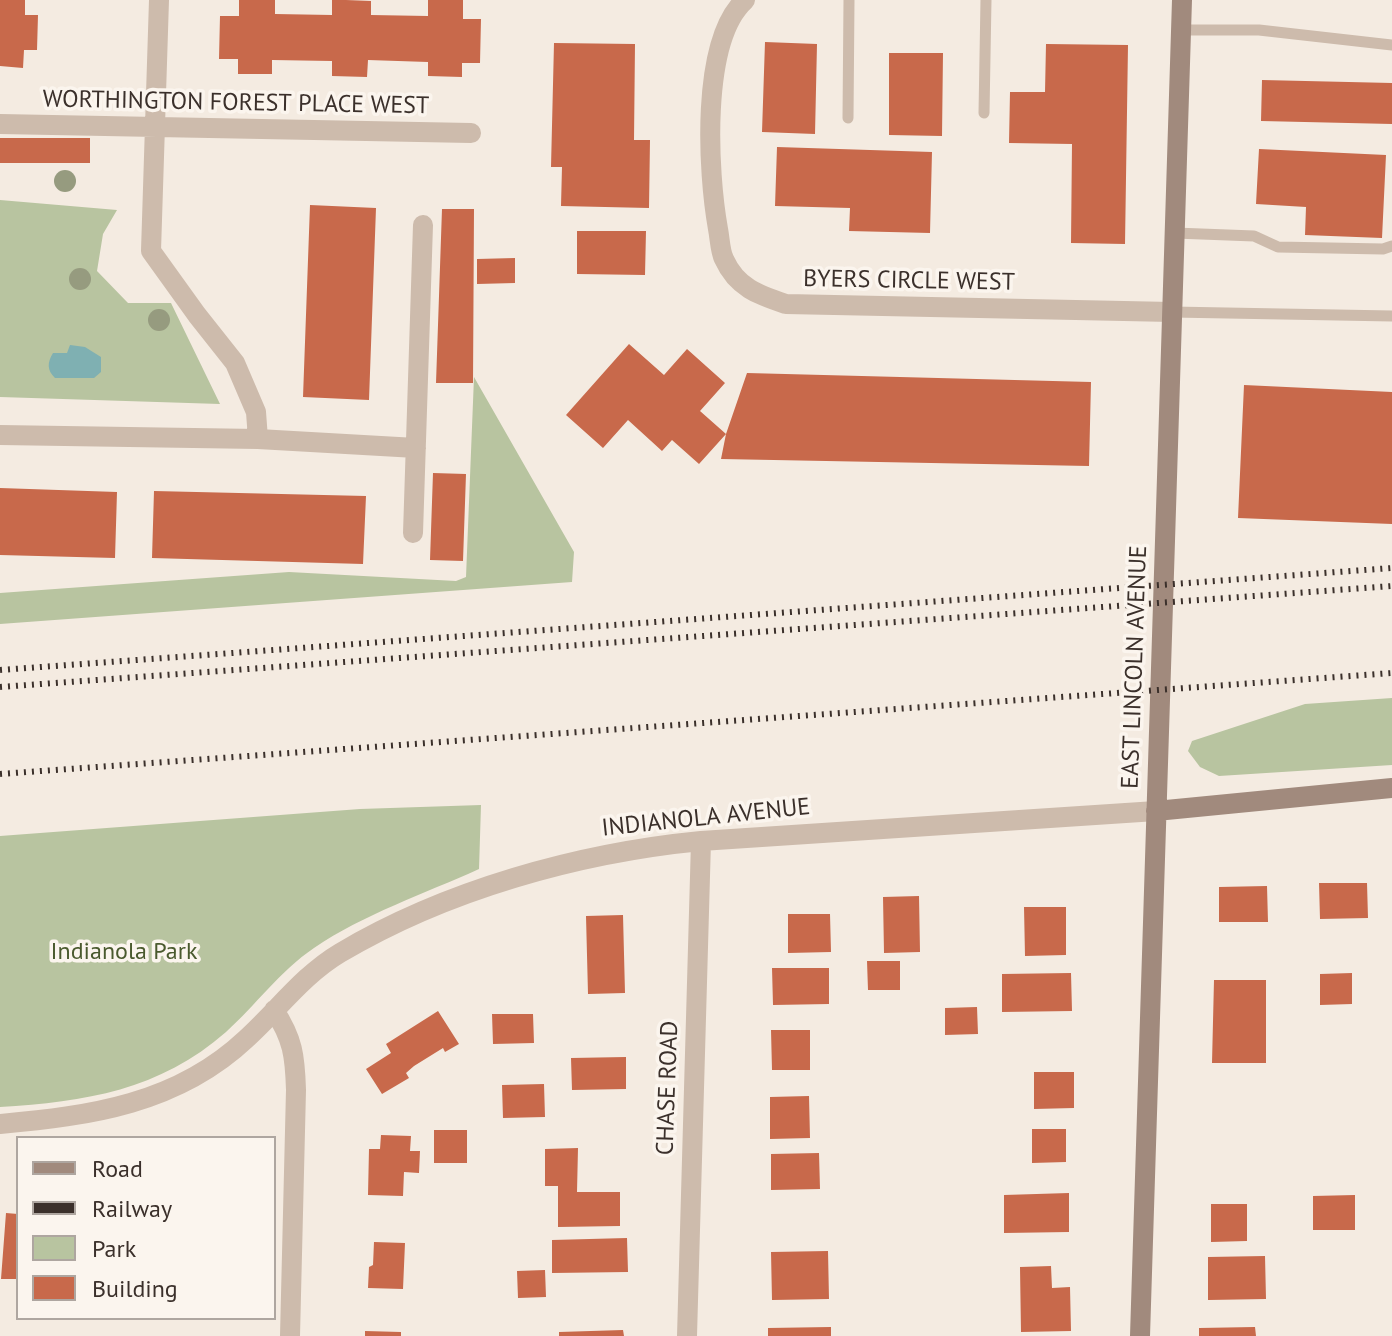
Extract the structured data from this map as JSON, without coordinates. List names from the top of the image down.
{
  "streets": {
    "main road": ["EAST LINCOLN AVENUE", "INDIANOLA AVENUE"],
    "street": ["WORTHINGTON FOREST PLACE WEST", "BYERS CIRCLE WEST", "CHASE ROAD"]
  },
  "crossings": [
    ["BYERS CIRCLE WEST", "EAST LINCOLN AVENUE"],
    ["EAST LINCOLN AVENUE", "INDIANOLA AVENUE"],
    ["INDIANOLA AVENUE", "CHASE ROAD"]
  ],
  "parks": ["Indianola Park"],
  "legend": [
    "Road",
    "Railway",
    "Park",
    "Building"
  ]
}
